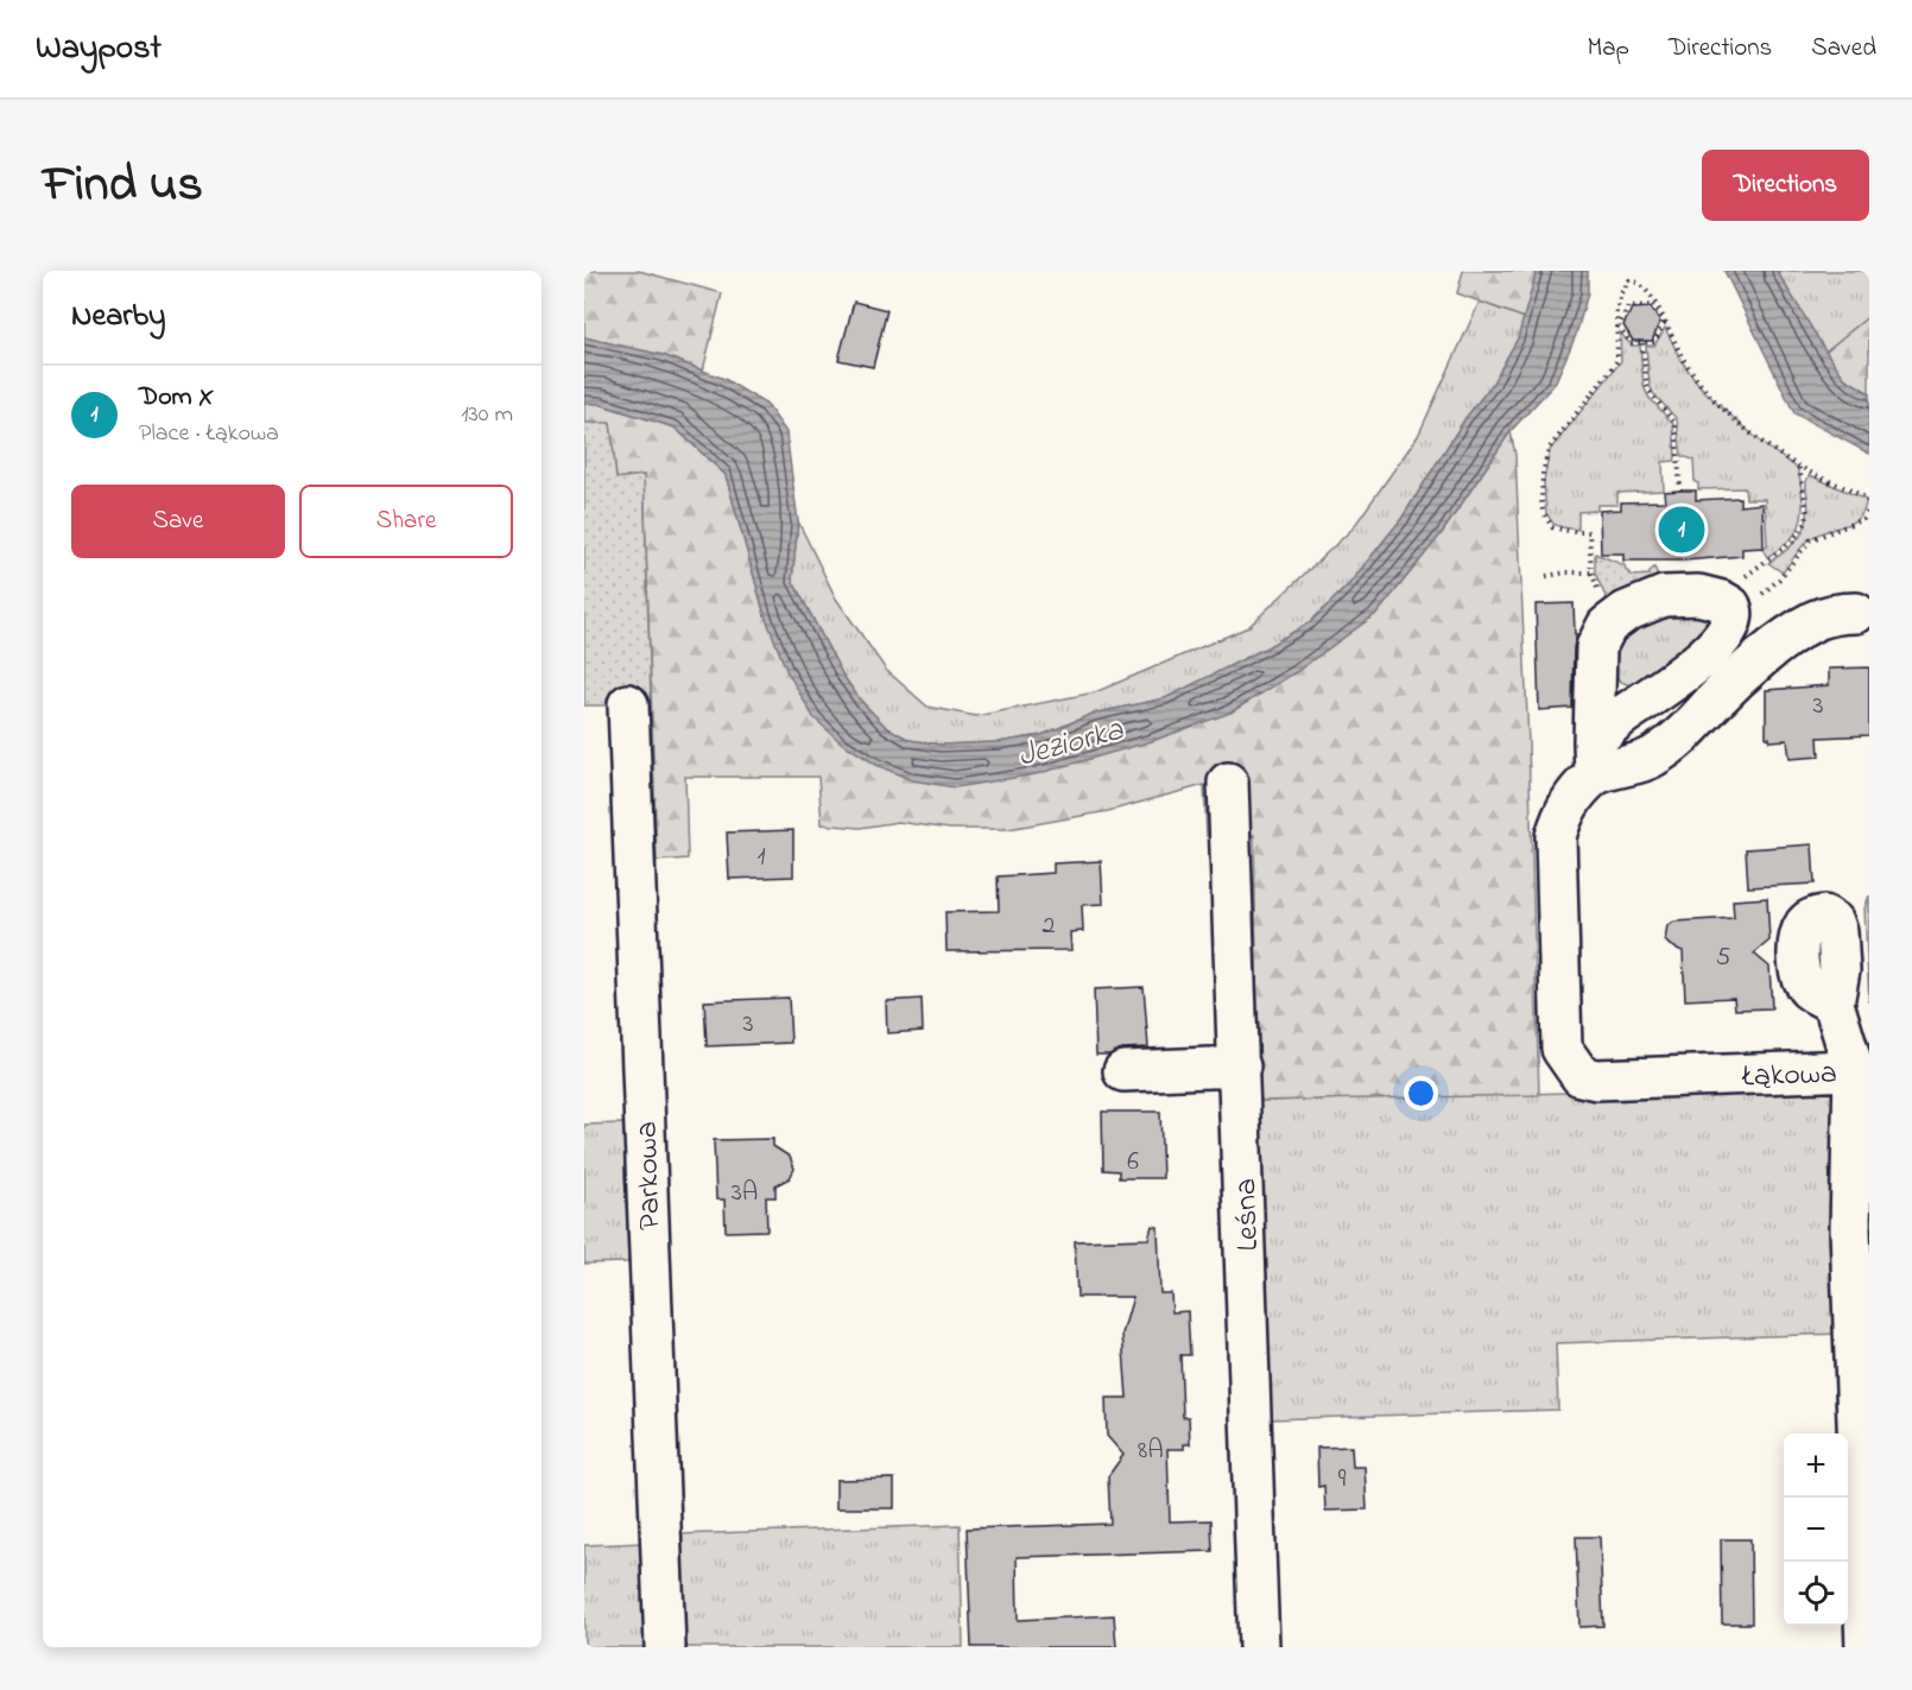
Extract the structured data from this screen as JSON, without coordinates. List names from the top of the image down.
{
  "streets": {
    "street": ["Łąkowa", "Parkowa", "Leśna"]
  },
  "water": ["Jeziorka"],
  "house_numbers": [
    "3",
    "1",
    "2",
    "5",
    "3",
    "6",
    "3A",
    "8A",
    "9"
  ],
  "page": {
    "header": "Waypost",
    "nav": ["Map", "Directions", "Saved"],
    "title": "Find us",
    "buttons": [
      "Directions",
      ["Save", "Share"]
    ],
    "heading": "Nearby",
    "list": [
      {
        "mark": "1",
        "name": "Dom X",
        "note": "Place · Łąkowa",
        "value": "130 m"
      }
    ],
    "pins": "1",
    "map_buttons": ["+", "−"]
  }
}
